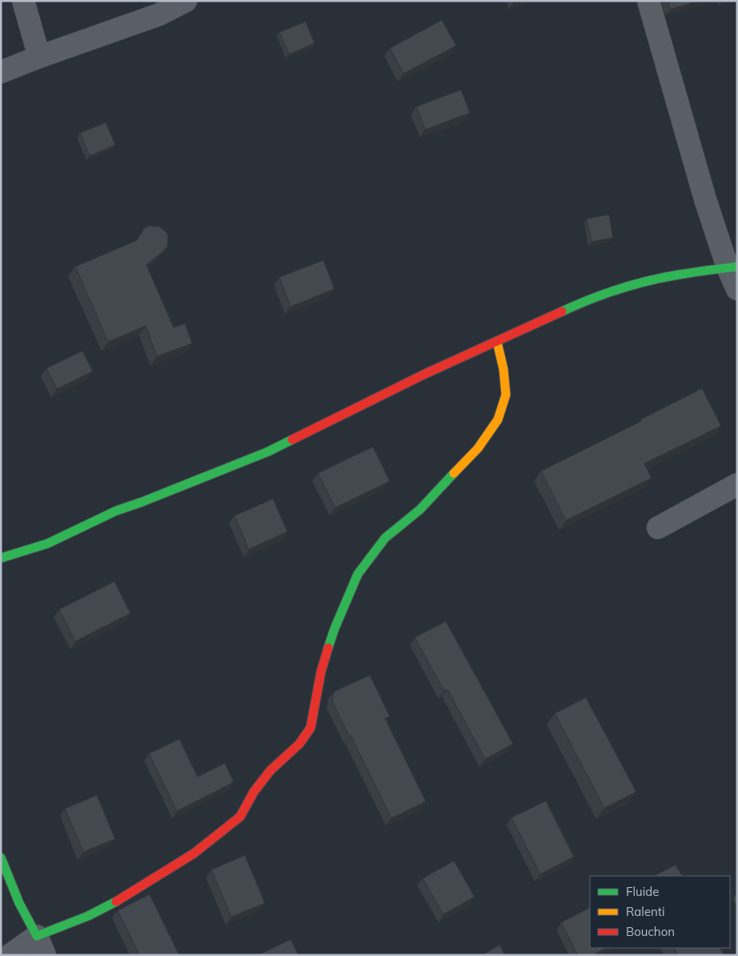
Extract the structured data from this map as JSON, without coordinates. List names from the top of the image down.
{
  "legend": ["Fluide", "Ralenti", "Bouchon"]
}
